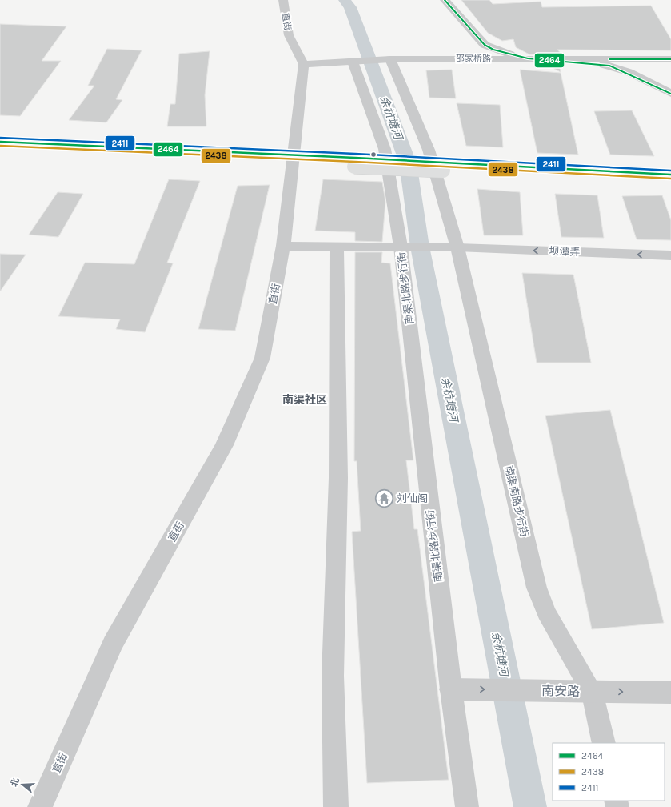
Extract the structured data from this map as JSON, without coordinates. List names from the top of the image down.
{
  "streets": {
    "street": [
      "直街",
      "邵家桥路",
      "坝潭弄",
      "南渠北路步行街",
      "南渠南路步行街",
      "南安路"
    ]
  },
  "crossings": [
    ["直街", "邵家桥路"],
    ["直街", "坝潭弄"],
    ["坝潭弄", "南渠北路步行街"],
    ["坝潭弄", "南渠南路步行街"],
    ["南渠北路步行街", "南安路"],
    ["南渠南路步行街", "南安路"]
  ],
  "one_way": ["坝潭弄", "南安路"],
  "districts": ["南渠社区"],
  "water": ["余杭塘河"],
  "places": {
    "temple": ["刘仙阁"]
  },
  "lines": ["transit line 2464", "transit line 2411", "transit line 2438"],
  "legend": ["2464", "2438", "2411"],
  "north": "left"
}
